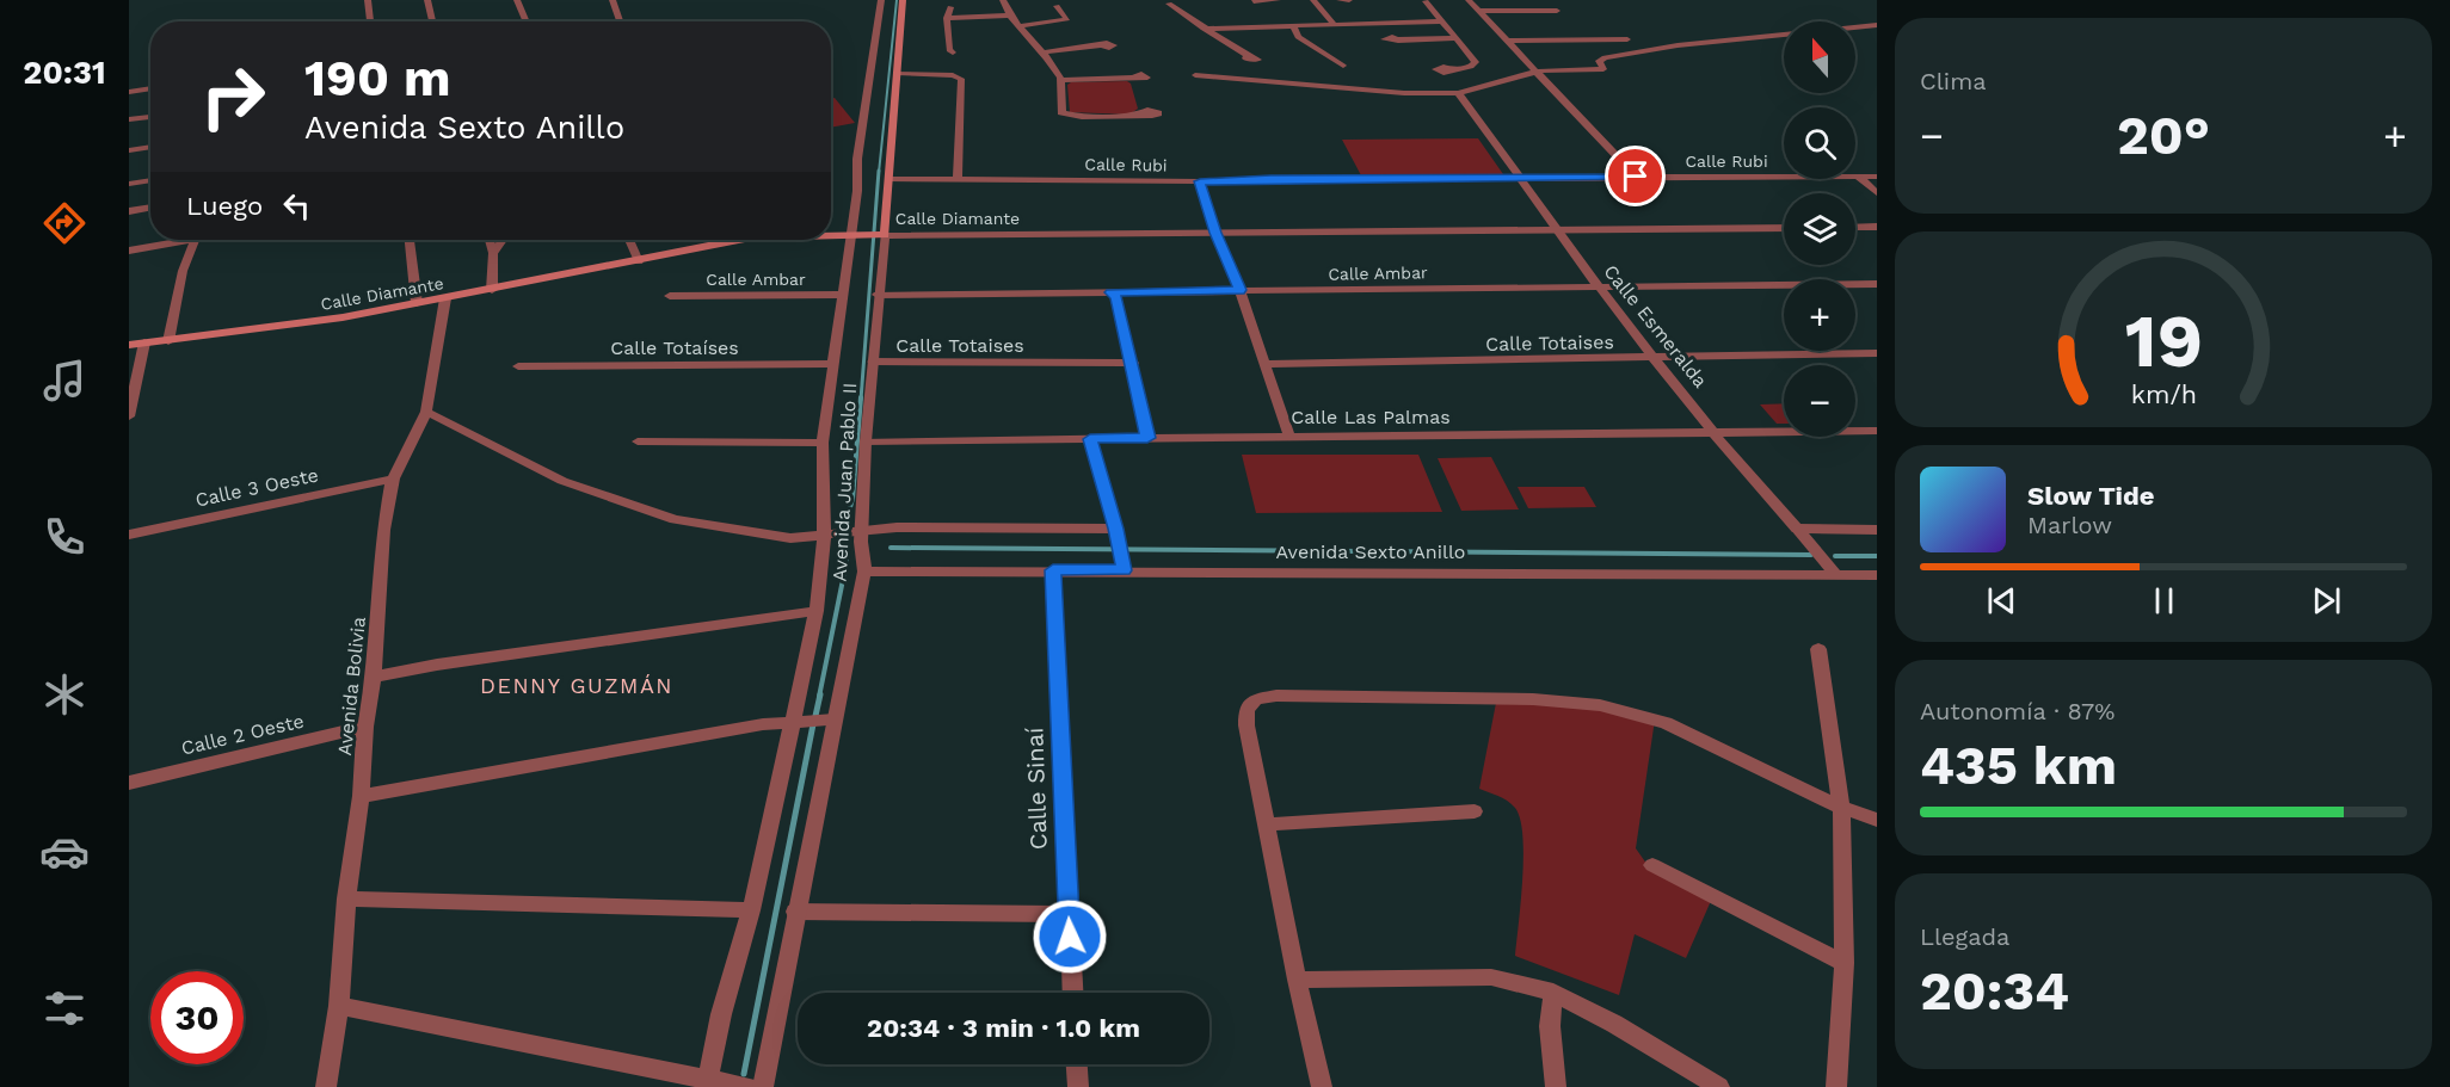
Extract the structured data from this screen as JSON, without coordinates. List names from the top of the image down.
{
  "streets": {
    "main road": ["Calle Diamante", "Avenida Juan Pablo II"],
    "street": [
      "Calle Rubi",
      "Calle Ambar",
      "Calle Esmeralda",
      "Calle Totaises",
      "Calle Totaíses",
      "Calle Las Palmas",
      "Calle 3 Oeste",
      "Avenida Sexto Anillo",
      "Avenida Bolivia",
      "Calle 2 Oeste",
      "Calle Sinaí"
    ]
  },
  "crossings": [
    ["Calle Rubi", "Calle Esmeralda"],
    ["Calle Rubi", "Avenida Juan Pablo II"],
    ["Calle Diamante", "Calle Esmeralda"],
    ["Calle Diamante", "Avenida Juan Pablo II"],
    ["Calle Diamante", "Avenida Bolivia"],
    ["Calle Ambar", "Calle Esmeralda"],
    ["Calle Ambar", "Avenida Juan Pablo II"],
    ["Calle Esmeralda", "Calle Totaises"],
    ["Calle Esmeralda", "Calle Las Palmas"],
    ["Calle Esmeralda", "Avenida Sexto Anillo"],
    ["Calle Totaises", "Avenida Juan Pablo II"],
    ["Calle Las Palmas", "Avenida Juan Pablo II"],
    ["Avenida Juan Pablo II", "Avenida Sexto Anillo"],
    ["Calle 3 Oeste", "Avenida Bolivia"],
    ["Avenida Sexto Anillo", "Calle Sinaí"],
    ["Avenida Bolivia", "Calle 2 Oeste"]
  ],
  "districts": ["DENNY GUZMÁN"],
  "north": "top",
  "page": {
    "tabs": "20:31",
    "tile": [
      "Clima",
      ["Autonomía · 87%", "435 km"],
      ["Llegada", "20:34"]
    ],
    "map_buttons": ["+", "−"],
    "turn": ["190 m", "Avenida Sexto Anillo"],
    "heat": ["−", "20°", "+"],
    "then": "Luego",
    "song": ["Slow Tide", "Marlow"],
    "limit": "30",
    "trip": "20:34 · 3 min · 1.0 km",
    "gauge": ["19", "km/h"]
  }
}
